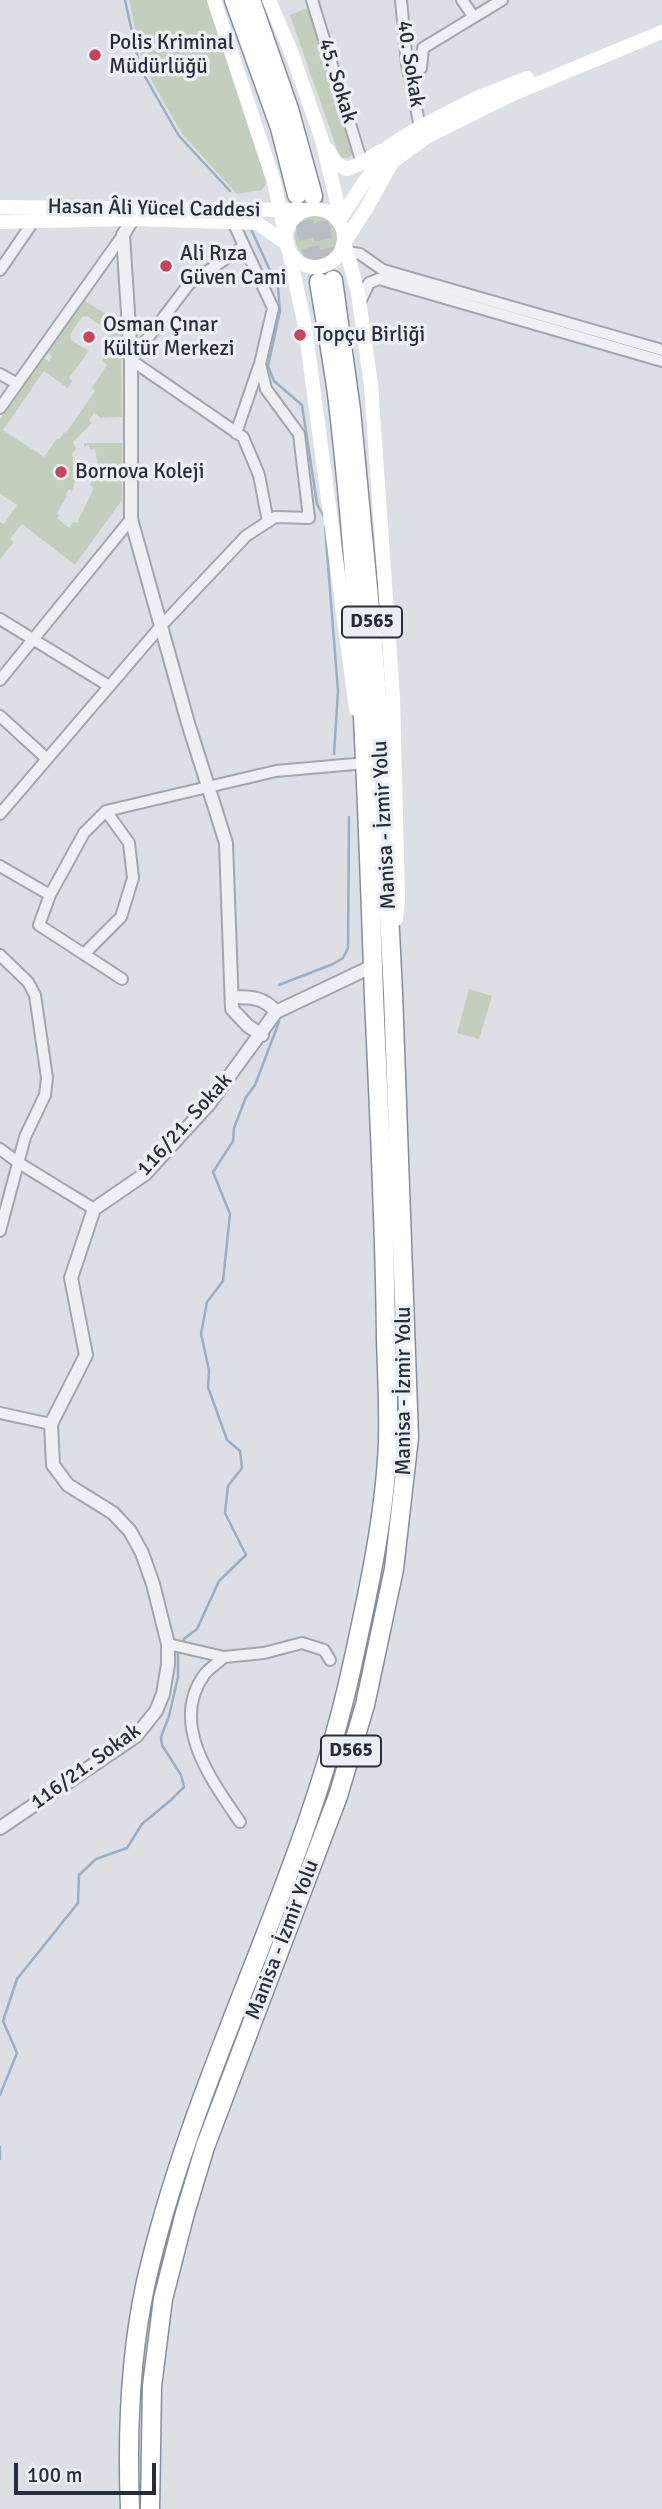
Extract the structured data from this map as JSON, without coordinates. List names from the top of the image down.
{
  "streets": {
    "highway": ["D565", "Manisa - İzmir Yolu"],
    "main road": ["Hasan Âli Yücel Caddesi"],
    "street": ["40. Sokak", "45. Sokak", "116/21. Sokak"]
  },
  "places": [
    "Polis Kriminal Müdürlüğü",
    "Ali Rıza Güven Cami",
    "Topçu Birliği",
    "Osman Çınar Kültür Merkezi",
    "Bornova Koleji"
  ],
  "scale_bar": "100 m"
}
